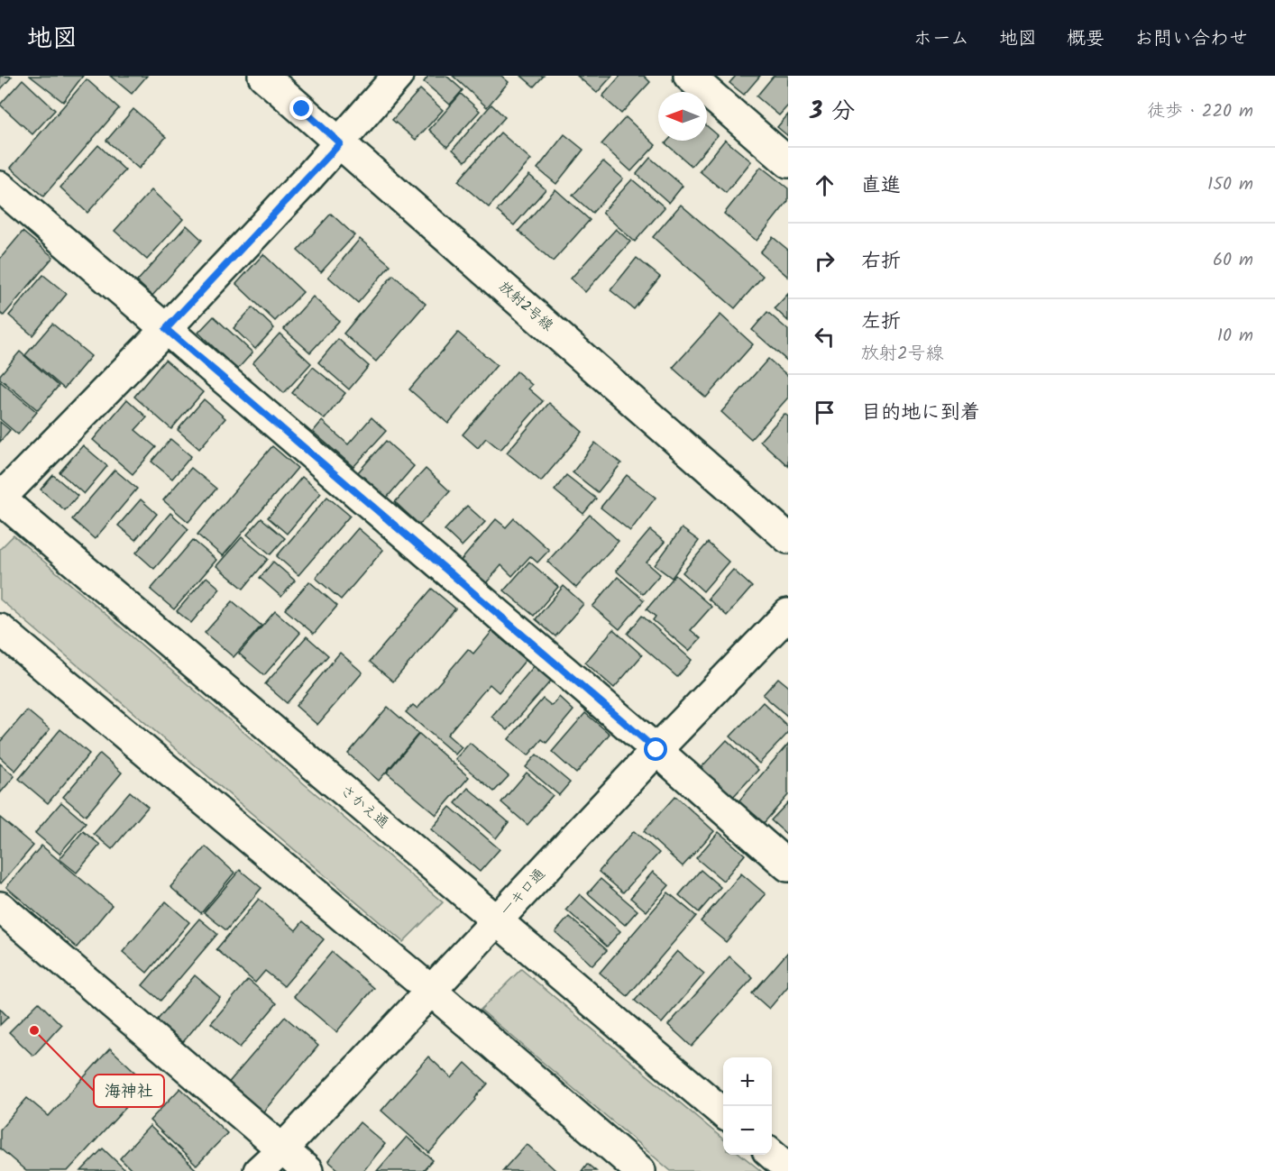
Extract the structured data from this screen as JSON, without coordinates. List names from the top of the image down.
{
  "streets": {
    "street": ["放射2号線", "さかえ通", "一キロ通"]
  },
  "crossings": [
    ["さかえ通", "一キロ通"]
  ],
  "places": ["海神社"],
  "north": "left",
  "page": {
    "header": "地図",
    "nav": [
      "ホーム",
      "地図",
      "概要",
      "お問い合わせ"
    ],
    "heading": ["3 分", "徒歩 · 220 m"],
    "list": [
      ["直進", "150 m"],
      ["右折", "60 m"],
      ["左折", "放射2号線", "10 m"],
      "目的地に到着"
    ],
    "map_buttons": ["+", "−"]
  }
}
